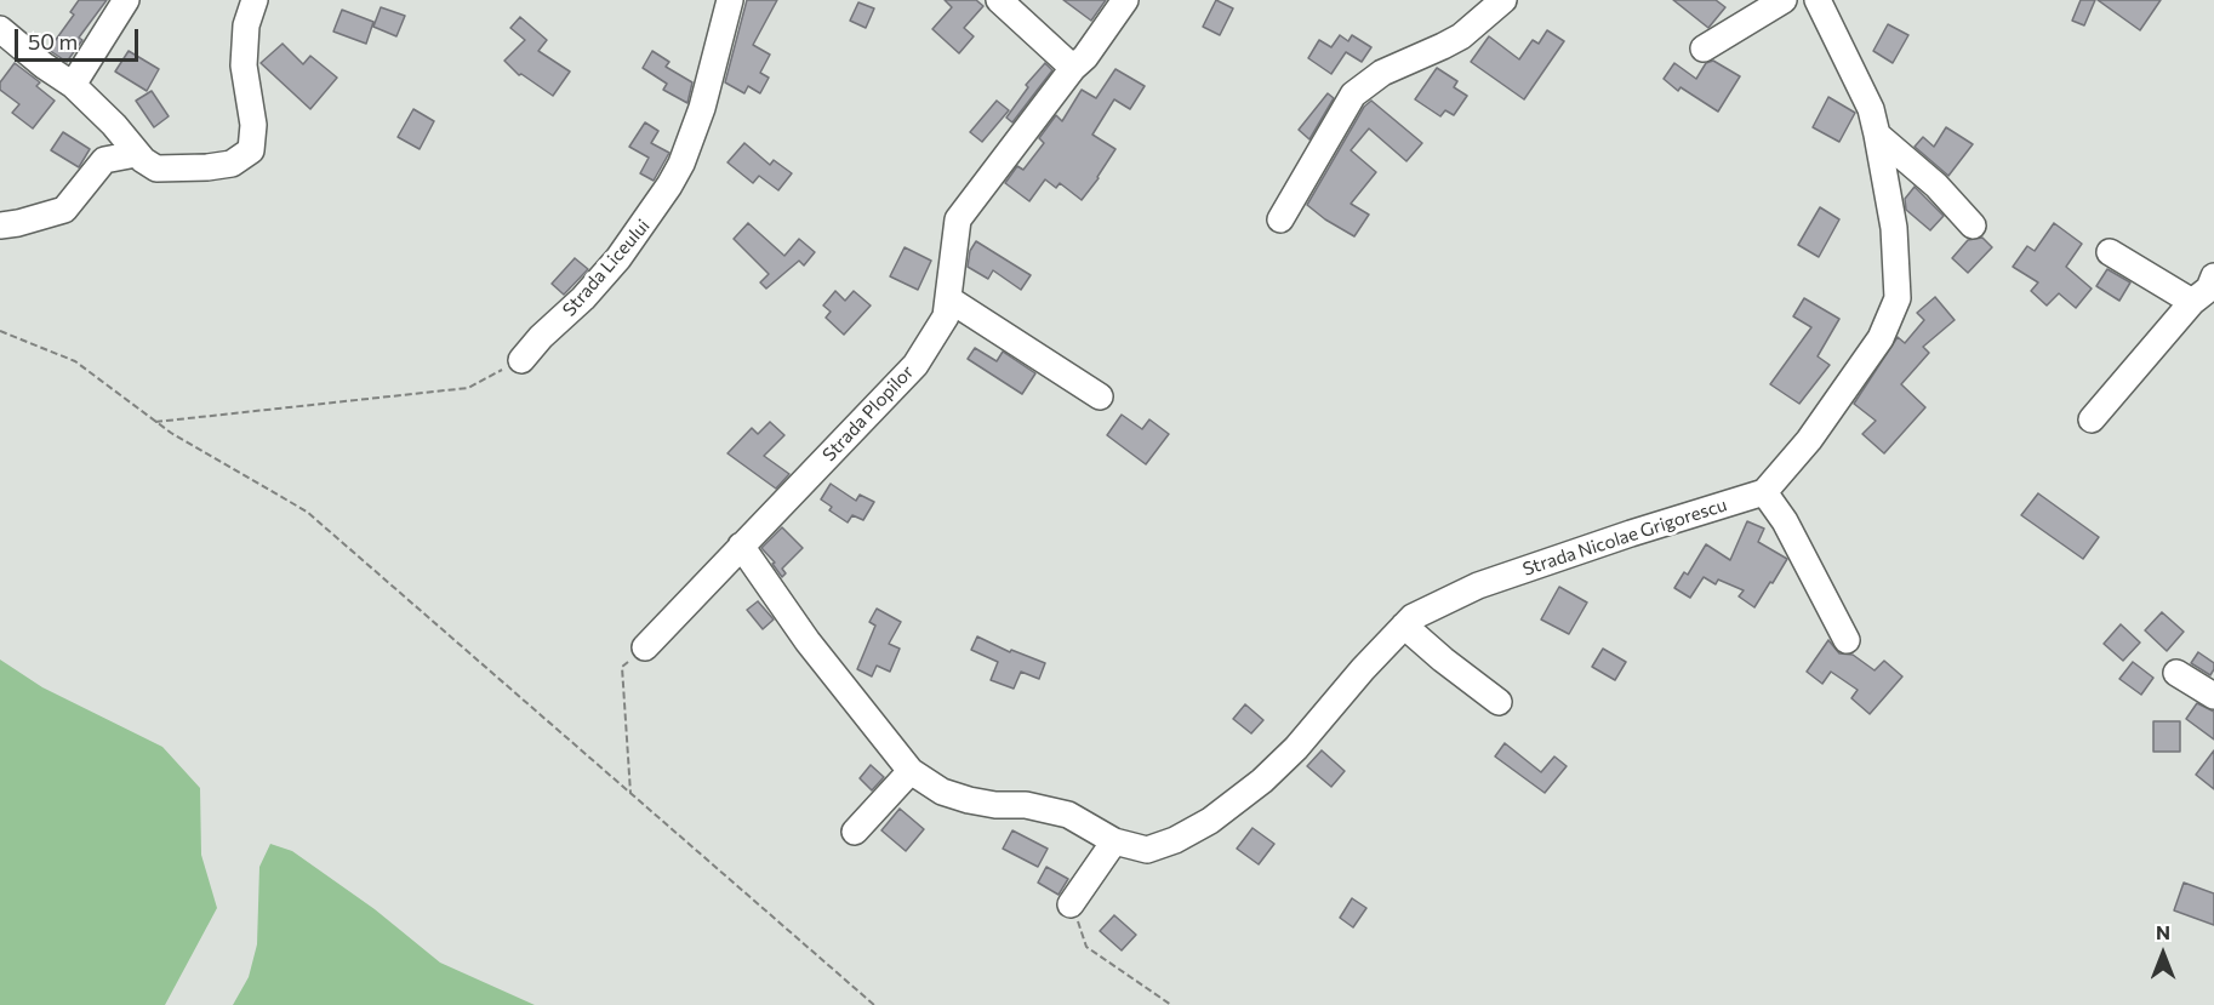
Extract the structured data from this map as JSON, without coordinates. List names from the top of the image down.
{
  "streets": {
    "street": ["Strada Liceului", "Strada Plopilor", "Strada Nicolae Grigorescu"]
  },
  "crossings": [
    ["Strada Plopilor", "Strada Nicolae Grigorescu"]
  ],
  "scale_bar": "50 m",
  "north": "top"
}
